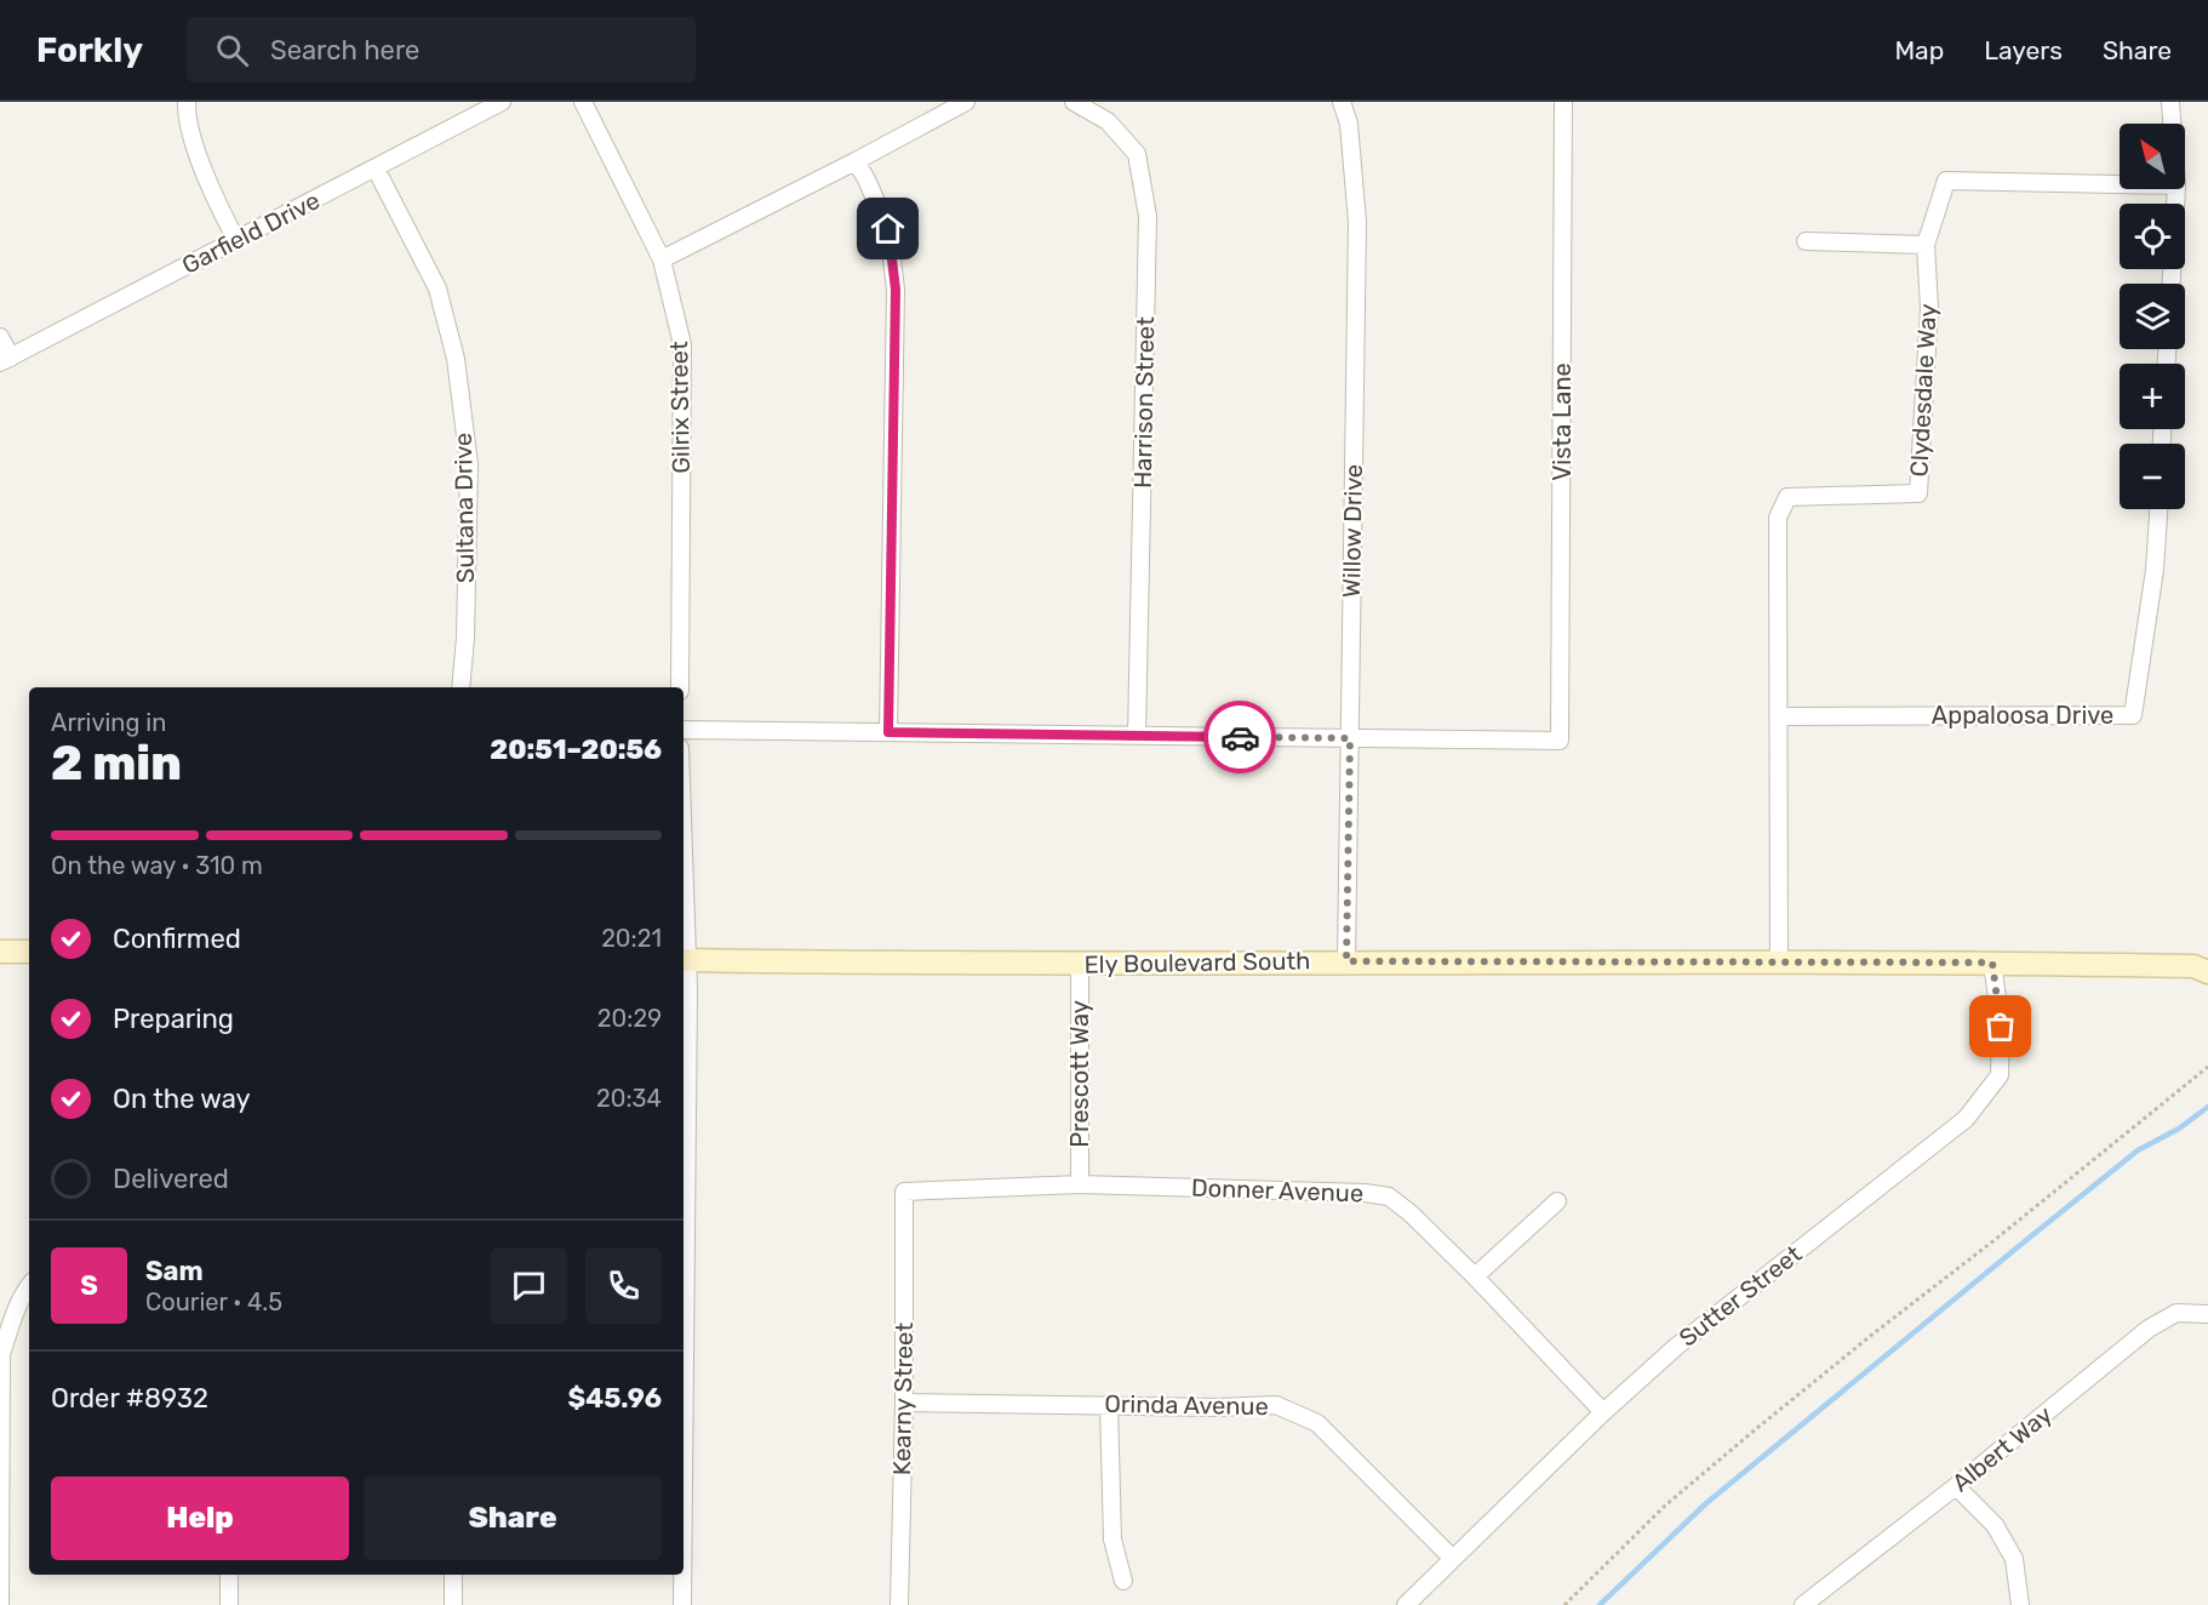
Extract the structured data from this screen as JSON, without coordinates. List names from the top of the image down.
{
  "streets": {
    "main road": ["Ely Boulevard South"],
    "street": [
      "Garfield Drive",
      "Clydesdale Way",
      "Harrison Street",
      "Gilrix Street",
      "Vista Lane",
      "Sultana Drive",
      "Willow Drive",
      "Appaloosa Drive",
      "Prescott Way",
      "Donner Avenue",
      "Sutter Street",
      "Kearny Street",
      "Orinda Avenue",
      "Albert Way"
    ]
  },
  "crossings": [
    ["Garfield Drive", "Sultana Drive"],
    ["Clydesdale Way", "Appaloosa Drive"],
    ["Clydesdale Way", "Ely Boulevard South"],
    ["Vista Lane", "Willow Drive"],
    ["Willow Drive", "Ely Boulevard South"],
    ["Ely Boulevard South", "Prescott Way"],
    ["Ely Boulevard South", "Sutter Street"],
    ["Prescott Way", "Donner Avenue"],
    ["Donner Avenue", "Sutter Street"],
    ["Donner Avenue", "Kearny Street"],
    ["Sutter Street", "Orinda Avenue"],
    ["Kearny Street", "Orinda Avenue"]
  ],
  "north": "top left",
  "page": {
    "header": "Forkly",
    "search": "Search here",
    "nav": ["Map", "Layers", "Share"],
    "map_buttons": ["+", "−"],
    "heading": ["2 min", "Arriving in", "20:51–20:56"],
    "panel": [
      "Sam",
      "Courier · 4.5",
      "Order #8932",
      "$45.96"
    ],
    "bar": "On the way · 310 m",
    "list": [
      ["Confirmed", "20:21"],
      ["Preparing", "20:29"],
      ["On the way", "20:34"],
      "Delivered"
    ],
    "round": "S",
    "buttons": ["Help", "Share"]
  }
}
